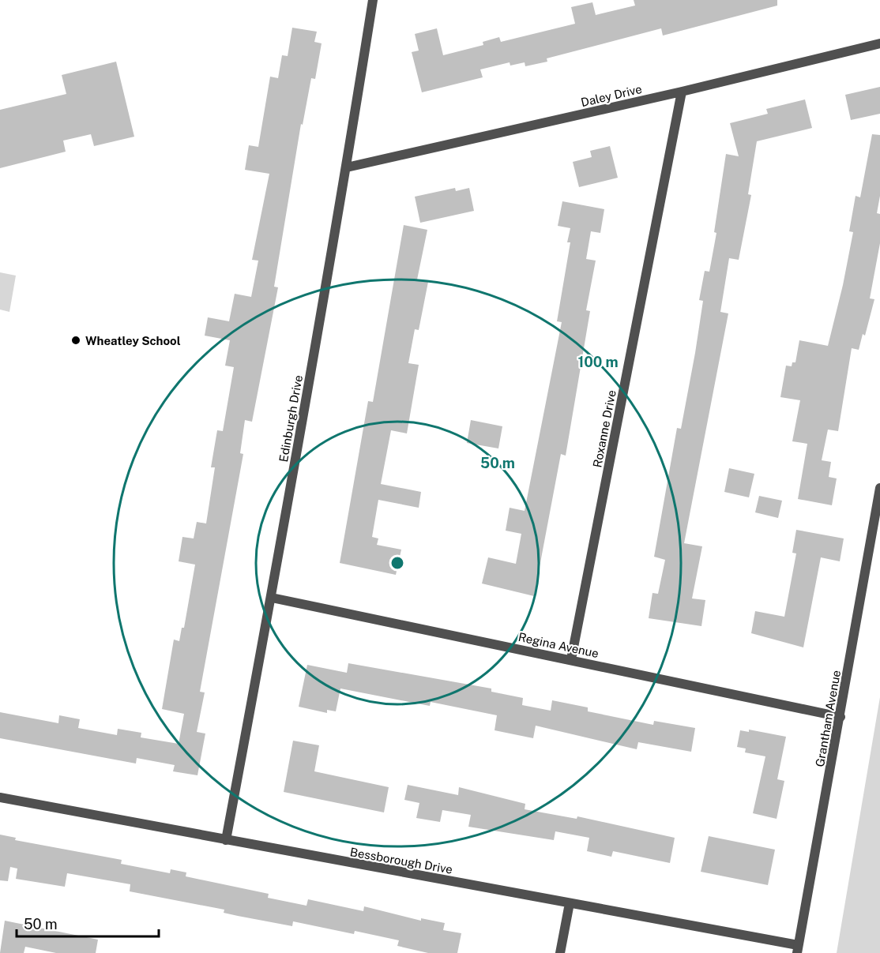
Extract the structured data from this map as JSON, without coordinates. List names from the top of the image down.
{
  "streets": {
    "street": [
      "Daley Drive",
      "Edinburgh Drive",
      "Roxanne Drive",
      "Regina Avenue",
      "Grantham Avenue",
      "Bessborough Drive"
    ]
  },
  "crossings": [
    ["Daley Drive", "Edinburgh Drive"],
    ["Daley Drive", "Roxanne Drive"],
    ["Edinburgh Drive", "Regina Avenue"],
    ["Edinburgh Drive", "Bessborough Drive"],
    ["Roxanne Drive", "Regina Avenue"],
    ["Regina Avenue", "Grantham Avenue"],
    ["Grantham Avenue", "Bessborough Drive"]
  ],
  "places": ["Wheatley School"],
  "scale_bar": "50 m",
  "rings": ["100 m", "50 m"]
}
